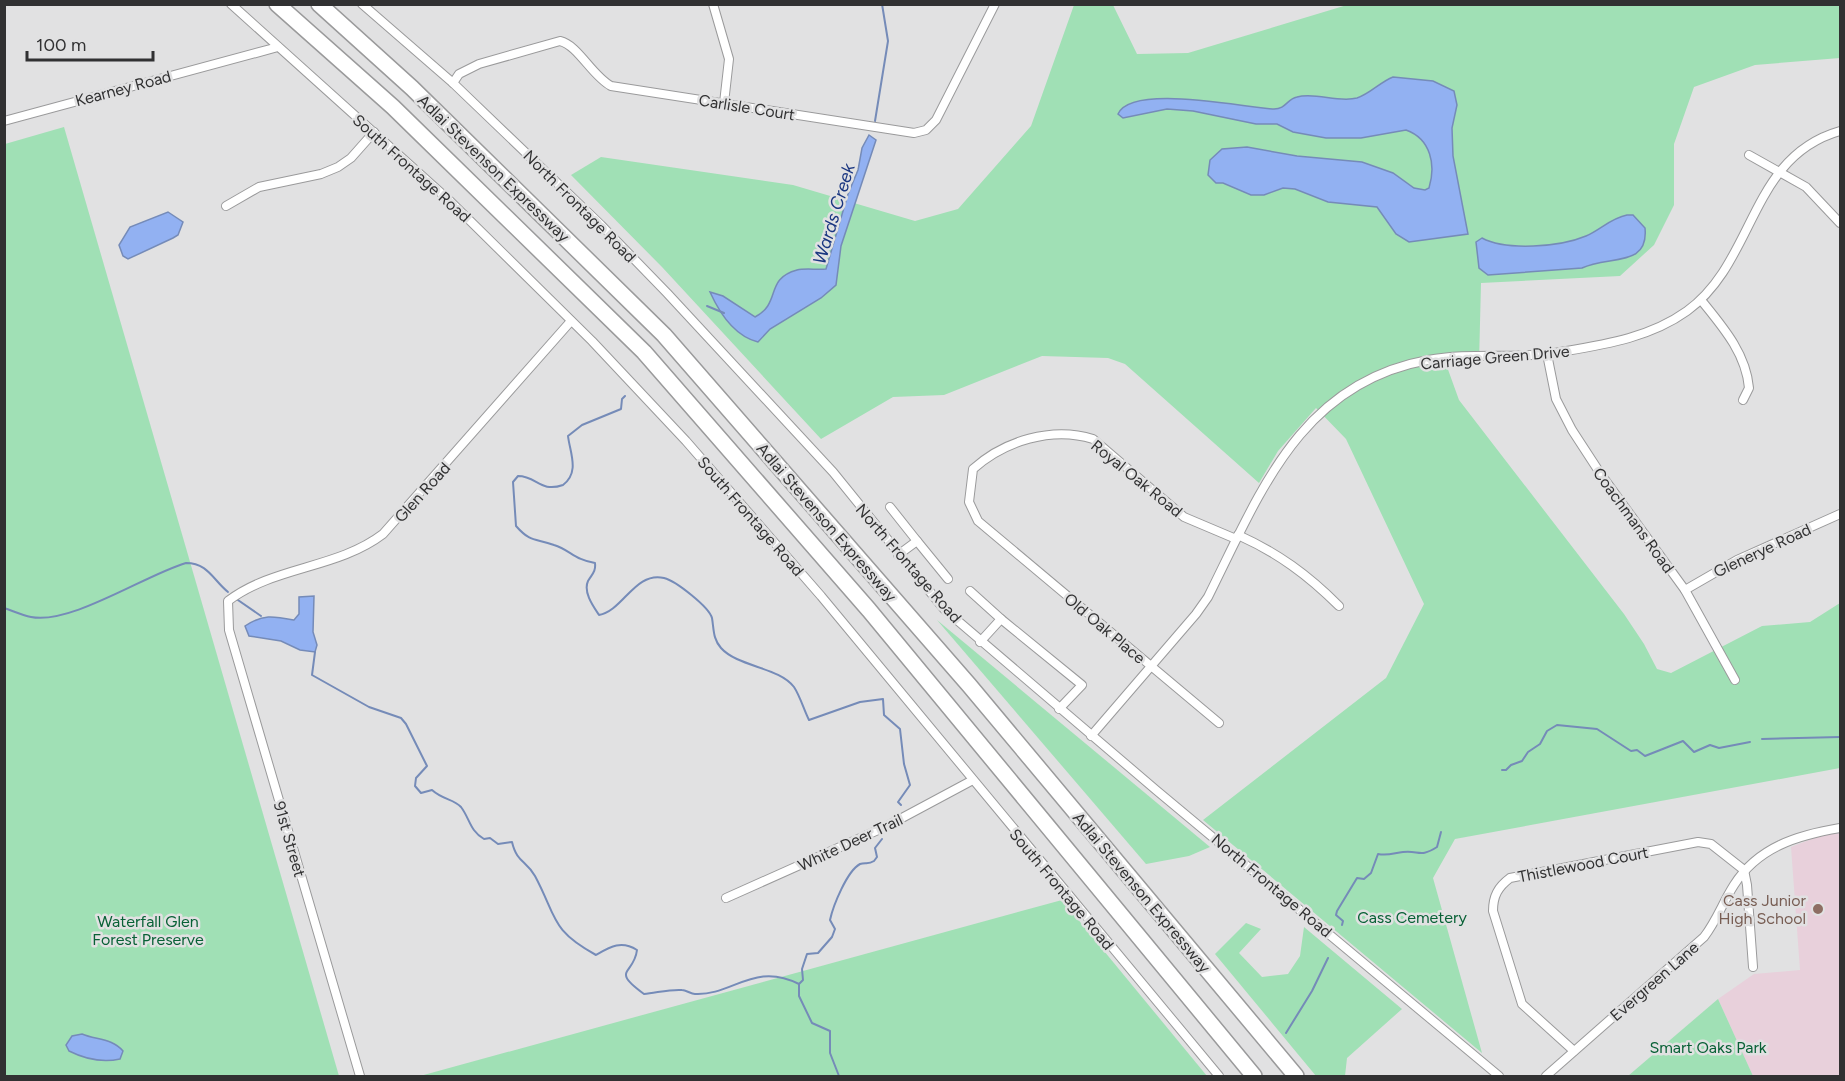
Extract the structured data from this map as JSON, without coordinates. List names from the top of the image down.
{
  "streets": {
    "highway": ["Adlai Stevenson Expressway"],
    "street": [
      "Kearney Road",
      "Carlisle Court",
      "South Frontage Road",
      "North Frontage Road",
      "Carriage Green Drive",
      "Royal Oak Road",
      "Glen Road",
      "Coachmans Road",
      "Glenerye Road",
      "Old Oak Place",
      "91st Street",
      "White Deer Trail",
      "Thistlewood Court",
      "Evergreen Lane"
    ]
  },
  "crossings": [
    ["Kearney Road", "South Frontage Road"],
    ["Carlisle Court", "North Frontage Road"],
    ["South Frontage Road", "Glen Road"],
    ["South Frontage Road", "White Deer Trail"],
    ["North Frontage Road", "Carriage Green Drive"],
    ["Carriage Green Drive", "Royal Oak Road"],
    ["Carriage Green Drive", "Coachmans Road"],
    ["Carriage Green Drive", "Old Oak Place"],
    ["Royal Oak Road", "Old Oak Place"],
    ["Glen Road", "91st Street"],
    ["Coachmans Road", "Glenerye Road"],
    ["Thistlewood Court", "Evergreen Lane"]
  ],
  "water": ["Wards Creek"],
  "parks": ["Cass Cemetery", "Waterfall Glen Forest Preserve", "Smart Oaks Park"],
  "places": ["Cass Junior High School"],
  "scale_bar": "100 m"
}
